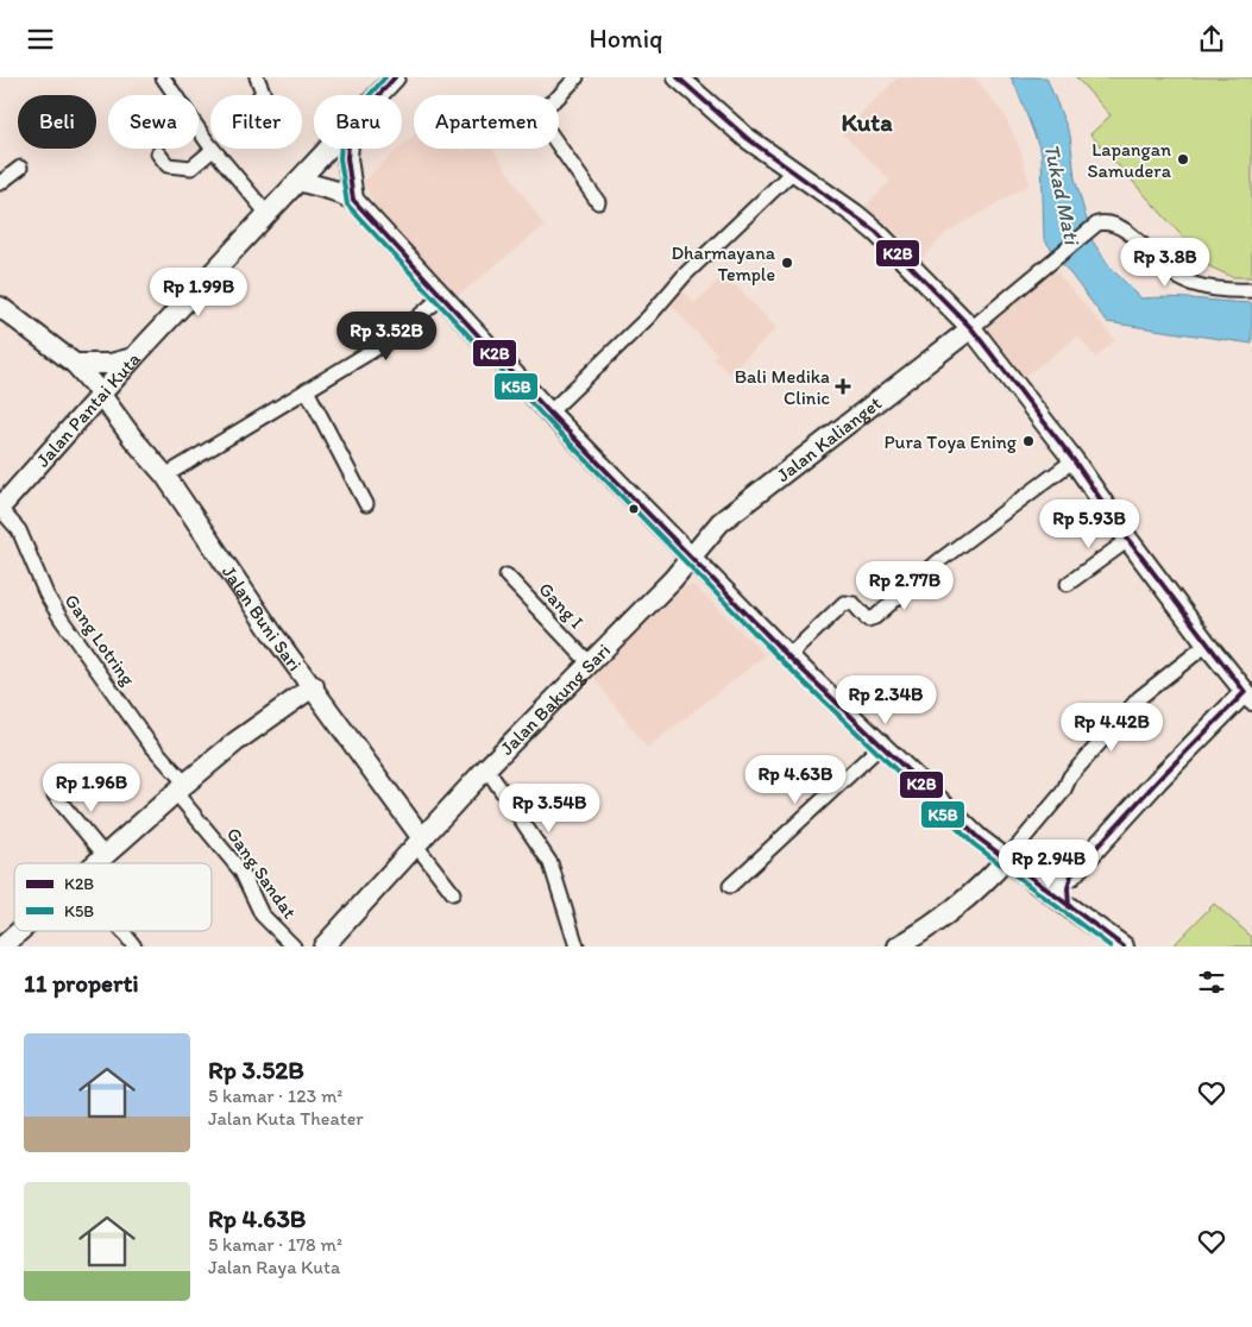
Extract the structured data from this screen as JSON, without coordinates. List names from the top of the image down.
{
  "streets": {
    "main road": [
      "Jalan Pantai Kuta",
      "Jalan Kalianget",
      "Jalan Buni Sari",
      "Jalan Bakung Sari"
    ],
    "street": ["Gang I", "Gang Lotring", "Gang Sandat"]
  },
  "crossings": [
    ["Jalan Pantai Kuta", "Jalan Buni Sari"],
    ["Jalan Pantai Kuta", "Gang Lotring"],
    ["Jalan Kalianget", "Jalan Bakung Sari"],
    ["Gang I", "Jalan Bakung Sari"],
    ["Jalan Buni Sari", "Jalan Bakung Sari"],
    ["Gang Lotring", "Gang Sandat"]
  ],
  "districts": ["Kuta"],
  "water": ["Tukad Mati"],
  "places": {
    "other": ["Lapangan Samudera", "Dharmayana Temple", "Pura Toya Ening"],
    "health": ["Bali Medika Clinic"]
  },
  "lines": ["transit line K2B", "transit line K5B"],
  "legend": ["K2B", "K5B"],
  "page": {
    "header": "Homiq",
    "chip": [
      "Beli",
      "Sewa",
      "Filter",
      "Baru",
      "Apartemen"
    ],
    "price": [
      "Rp 3.8B",
      "Rp 1.99B",
      "Rp 3.52B",
      "Rp 5.93B",
      "Rp 2.77B",
      "Rp 2.34B",
      "Rp 4.42B",
      "Rp 4.63B",
      "Rp 1.96B",
      "Rp 3.54B",
      "Rp 2.94B"
    ],
    "heading": "11 properti",
    "list": [
      {
        "name": "Rp 3.52B",
        "note": "5 kamar · 123 m² · Jalan Kuta Theater"
      },
      {
        "name": "Rp 4.63B",
        "note": "5 kamar · 178 m² · Jalan Raya Kuta"
      }
    ]
  }
}
